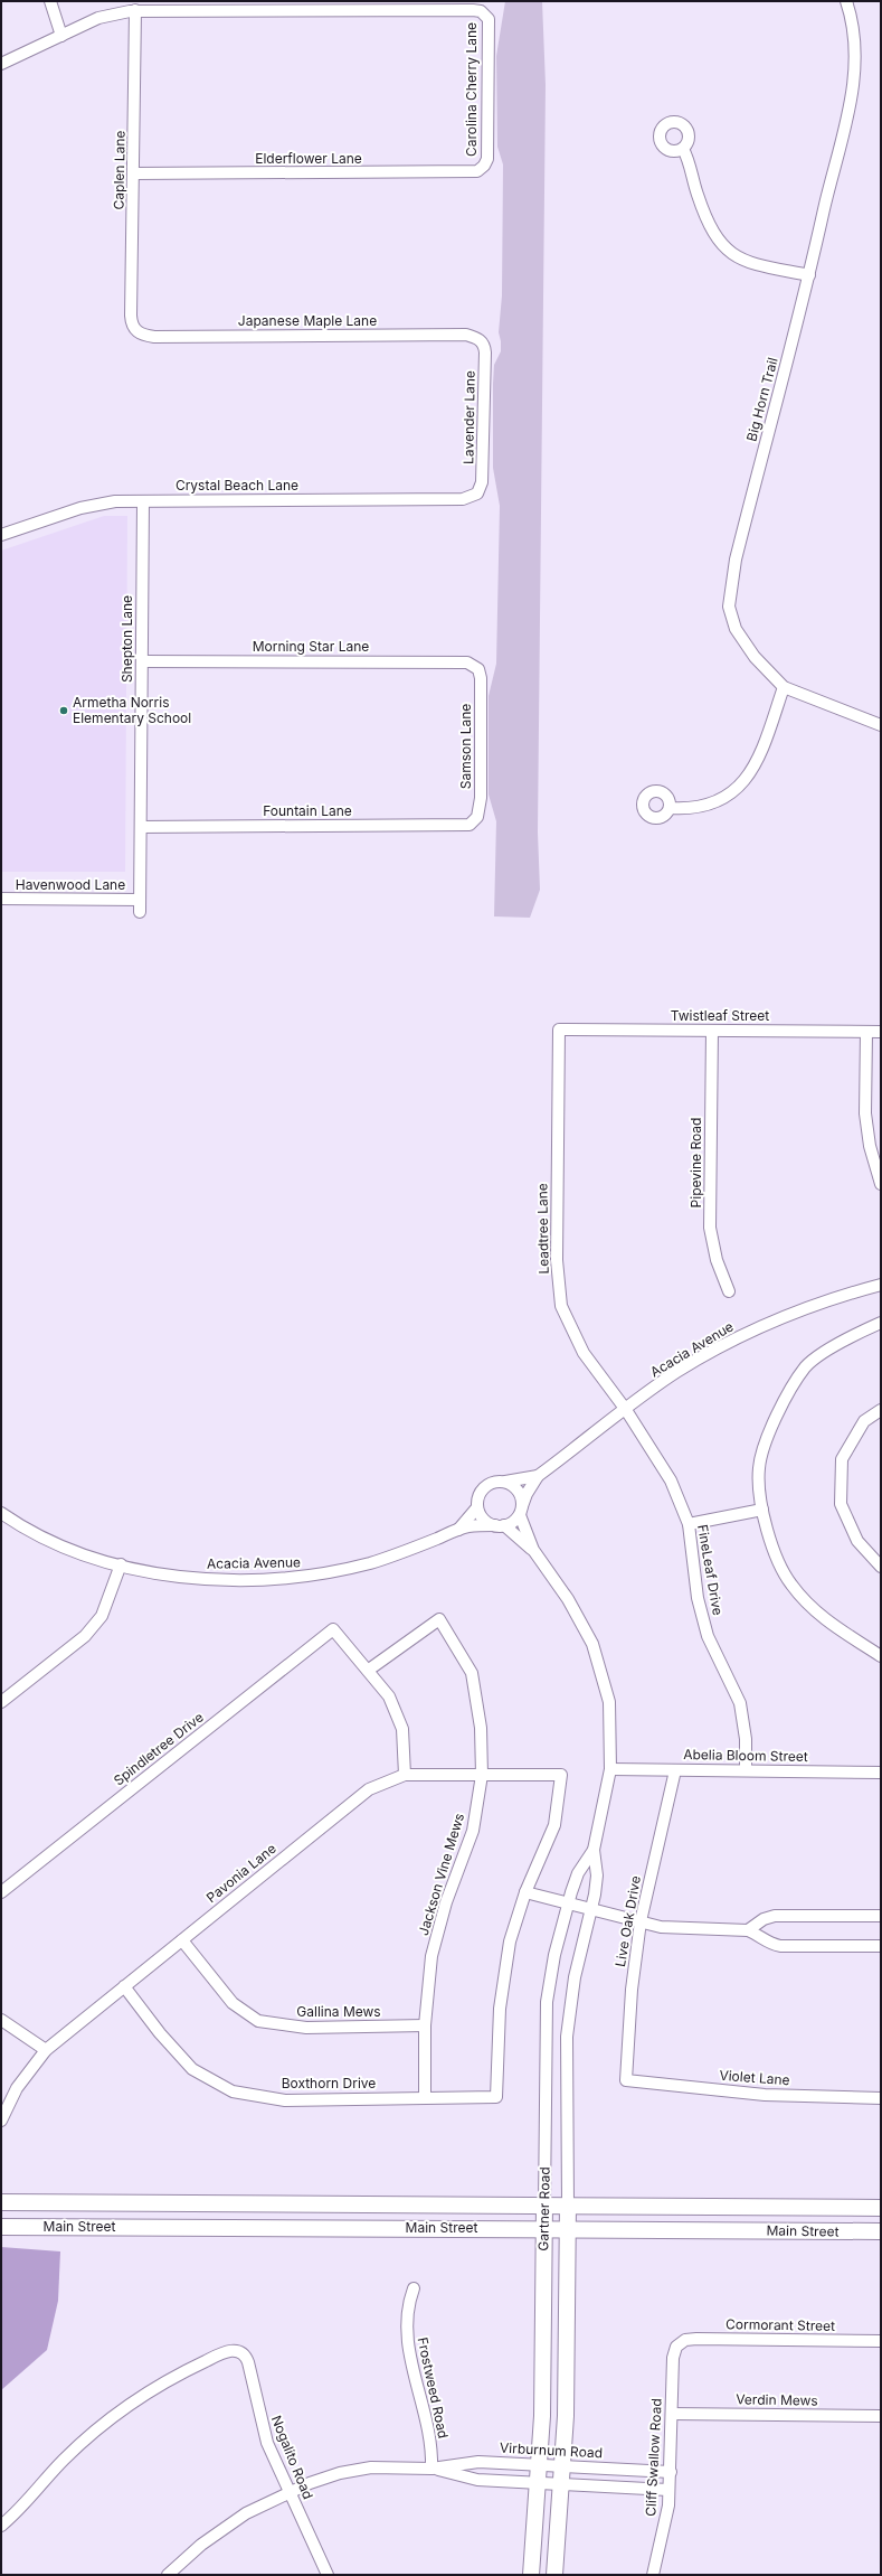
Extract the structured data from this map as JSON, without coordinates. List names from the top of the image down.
{
  "streets": {
    "main road": ["Gartner Road", "Main Street"],
    "street": [
      "Carolina Cherry Lane",
      "Elderflower Lane",
      "Caplen Lane",
      "Japanese Maple Lane",
      "Big Horn Trail",
      "Lavender Lane",
      "Crystal Beach Lane",
      "Shepton Lane",
      "Morning Star Lane",
      "Samson Lane",
      "Fountain Lane",
      "Havenwood Lane",
      "Twistleaf Street",
      "Pipevine Road",
      "Leadtree Lane",
      "Acacia Avenue",
      "FineLeaf Drive",
      "Spindletree Drive",
      "Abelia Bloom Street",
      "Pavonia Lane",
      "Jackson Vine Mews",
      "Live Oak Drive",
      "Gallina Mews",
      "Violet Lane",
      "Boxthorn Drive",
      "Cormorant Street",
      "Frostweed Road",
      "Verdin Mews",
      "Virburnum Road",
      "Nogalito Road",
      "Cliff Swallow Road"
    ]
  },
  "crossings": [
    ["Carolina Cherry Lane", "Elderflower Lane"],
    ["Carolina Cherry Lane", "Caplen Lane"],
    ["Elderflower Lane", "Caplen Lane"],
    ["Caplen Lane", "Japanese Maple Lane"],
    ["Japanese Maple Lane", "Lavender Lane"],
    ["Lavender Lane", "Crystal Beach Lane"],
    ["Crystal Beach Lane", "Shepton Lane"],
    ["Shepton Lane", "Morning Star Lane"],
    ["Shepton Lane", "Fountain Lane"],
    ["Shepton Lane", "Havenwood Lane"],
    ["Morning Star Lane", "Samson Lane"],
    ["Samson Lane", "Fountain Lane"],
    ["Twistleaf Street", "Pipevine Road"],
    ["Twistleaf Street", "Leadtree Lane"],
    ["Leadtree Lane", "Acacia Avenue"],
    ["Leadtree Lane", "FineLeaf Drive"],
    ["Acacia Avenue", "FineLeaf Drive"],
    ["FineLeaf Drive", "Abelia Bloom Street"],
    ["Spindletree Drive", "Jackson Vine Mews"],
    ["Abelia Bloom Street", "Live Oak Drive"],
    ["Abelia Bloom Street", "Gartner Road"],
    ["Pavonia Lane", "Jackson Vine Mews"],
    ["Pavonia Lane", "Gallina Mews"],
    ["Pavonia Lane", "Boxthorn Drive"],
    ["Jackson Vine Mews", "Gallina Mews"],
    ["Jackson Vine Mews", "Boxthorn Drive"],
    ["Live Oak Drive", "Violet Lane"],
    ["Gartner Road", "Main Street"],
    ["Gartner Road", "Virburnum Road"],
    ["Cormorant Street", "Cliff Swallow Road"],
    ["Frostweed Road", "Virburnum Road"],
    ["Verdin Mews", "Cliff Swallow Road"],
    ["Virburnum Road", "Nogalito Road"],
    ["Virburnum Road", "Cliff Swallow Road"]
  ],
  "places": ["Armetha Norris Elementary School"]
}
